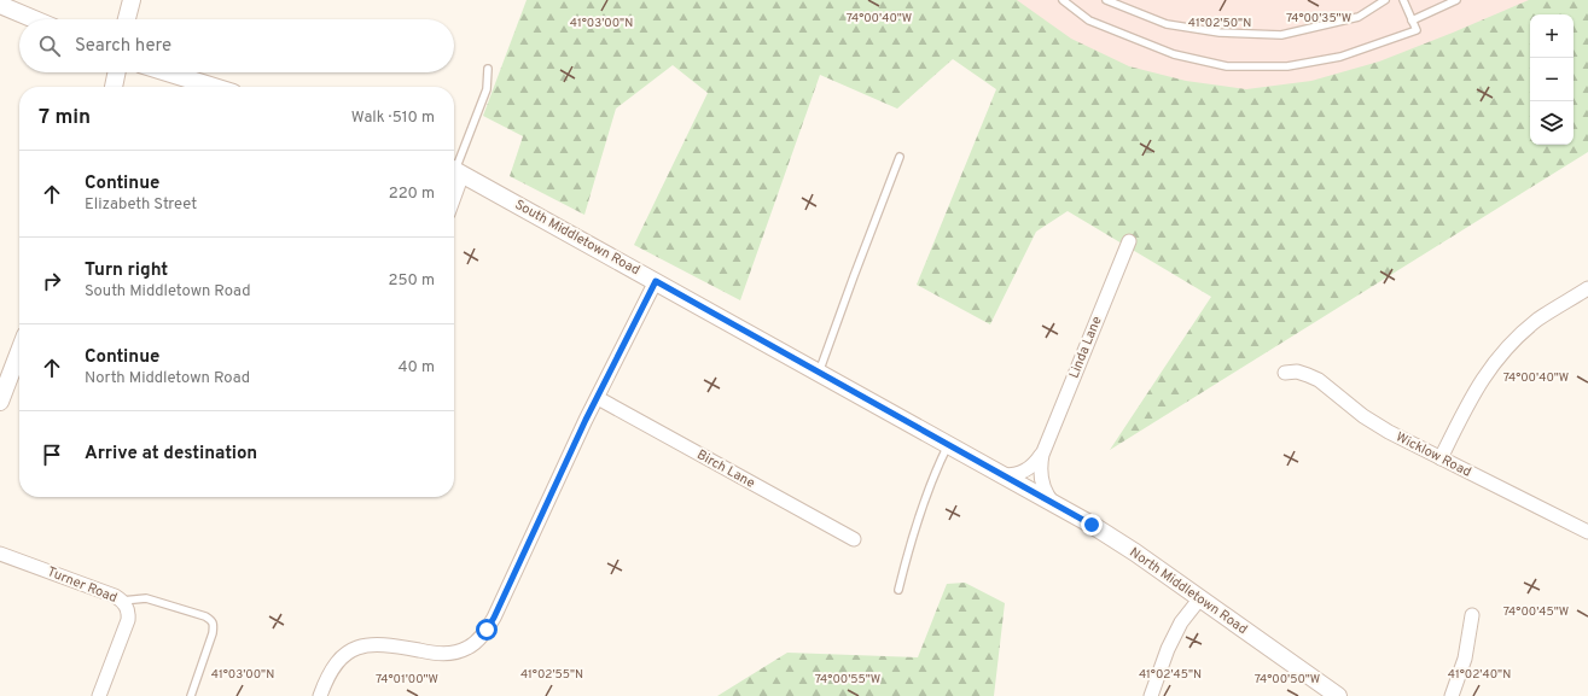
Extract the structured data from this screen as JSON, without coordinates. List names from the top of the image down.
{
  "streets": {
    "street": [
      "South Middletown Road",
      "Linda Lane",
      "Wicklow Road",
      "Birch Lane",
      "Turner Road",
      "North Middletown Road"
    ]
  },
  "crossings": [
    ["South Middletown Road", "Linda Lane"],
    ["South Middletown Road", "North Middletown Road"],
    ["Linda Lane", "North Middletown Road"]
  ],
  "page": {
    "map_buttons": ["+", "−"],
    "search": "Search here",
    "heading": ["7 min", "Walk · 510 m"],
    "list": [
      ["Continue", "Elizabeth Street", "220 m"],
      ["Turn right", "South Middletown Road", "250 m"],
      ["Continue", "North Middletown Road", "40 m"],
      "Arrive at destination"
    ]
  },
  "coordinates": [
    "74°00'40\"W",
    "74°00'35\"W",
    "41°03'00\"N",
    "41°02'50\"N",
    "74°00'45\"W",
    "41°02'55\"N",
    "41°02'45\"N",
    "41°02'40\"N",
    "74°01'00\"W",
    "74°00'55\"W",
    "74°00'50\"W"
  ]
}
